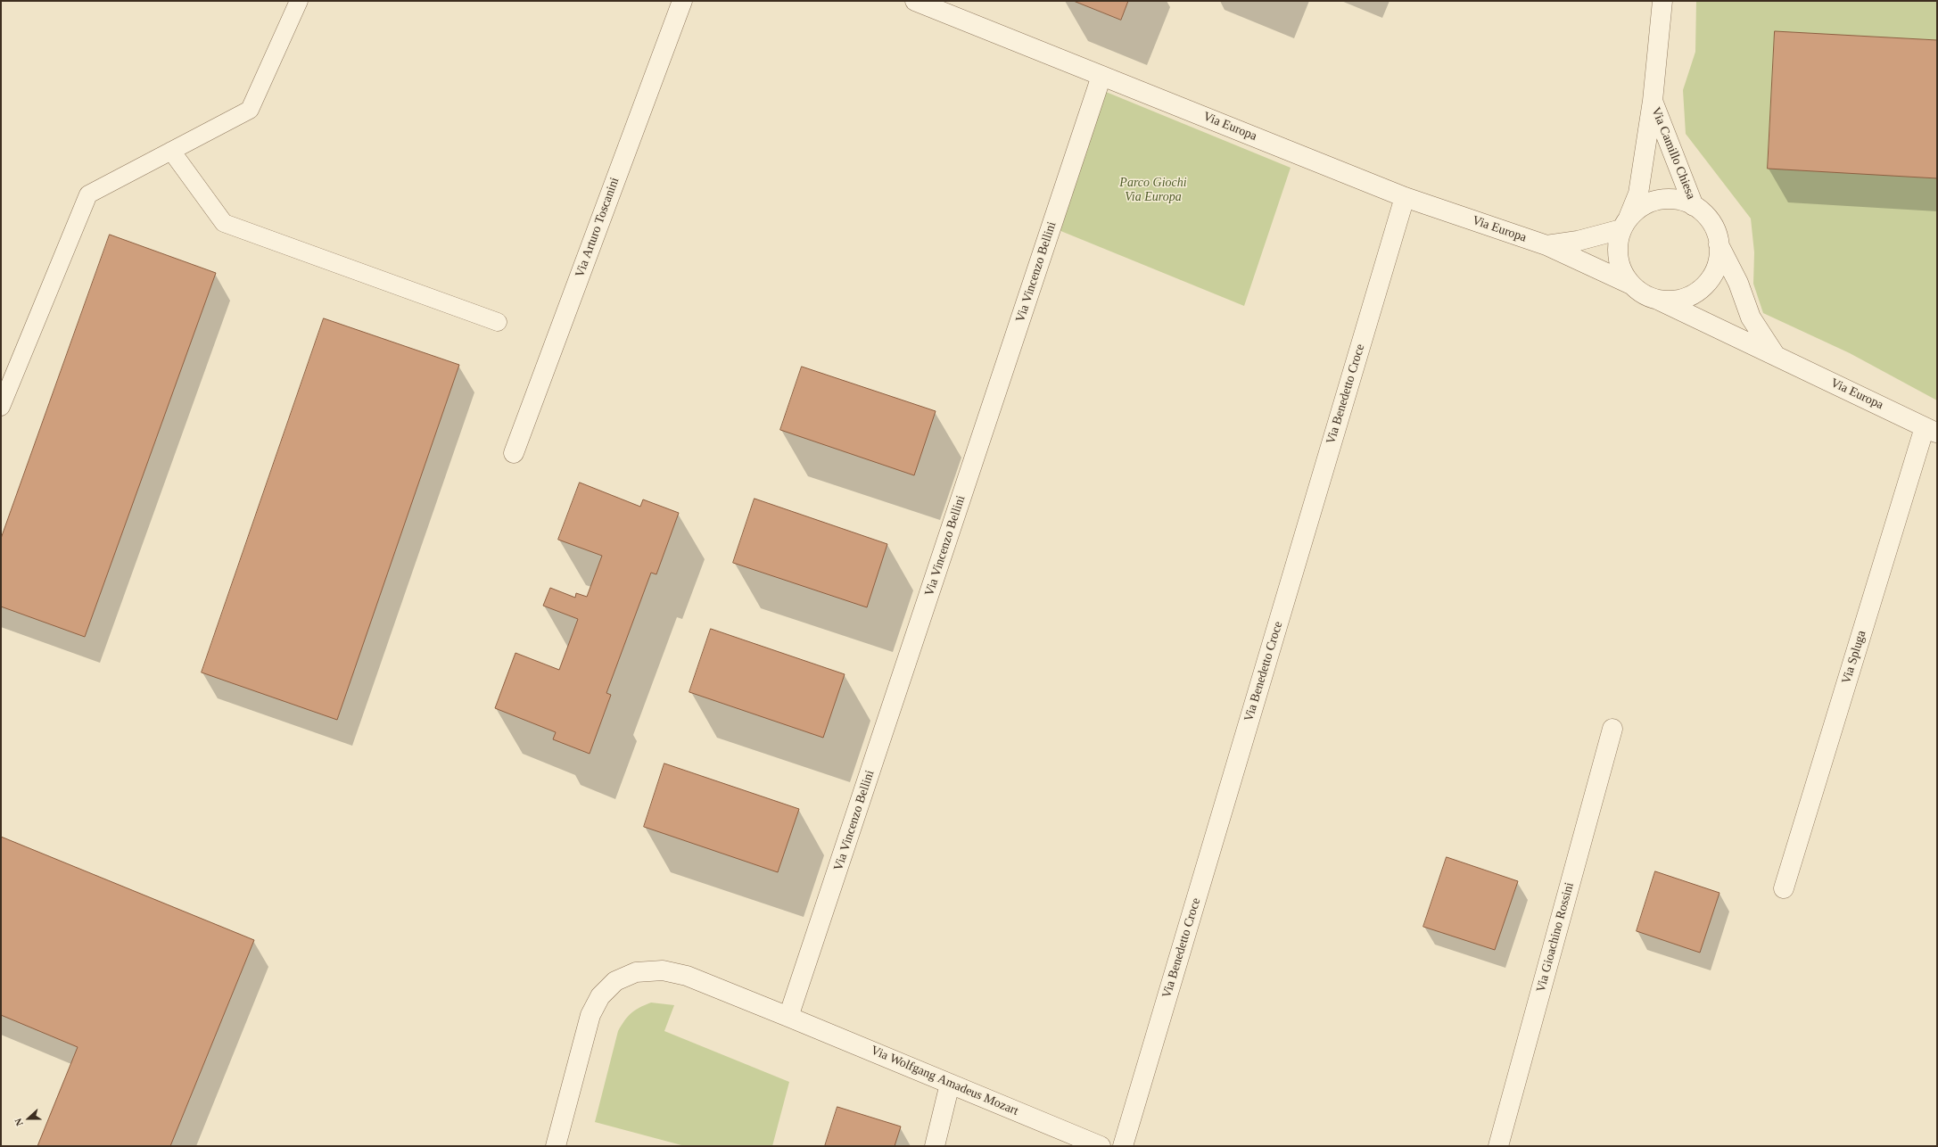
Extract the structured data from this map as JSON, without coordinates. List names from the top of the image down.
{
  "streets": {
    "street": [
      "Via Europa",
      "Via Camillo Chiesa",
      "Via Arturo Toscanini",
      "Via Vincenzo Bellini",
      "Via Benedetto Croce",
      "Via Spluga",
      "Via Gioachino Rossini",
      "Via Wolfgang Amadeus Mozart"
    ]
  },
  "crossings": [
    ["Via Europa", "Via Camillo Chiesa"],
    ["Via Europa", "Via Vincenzo Bellini"],
    ["Via Europa", "Via Benedetto Croce"],
    ["Via Europa", "Via Spluga"],
    ["Via Vincenzo Bellini", "Via Wolfgang Amadeus Mozart"]
  ],
  "parks": ["Parco Giochi Via Europa"],
  "north": "left"
}
